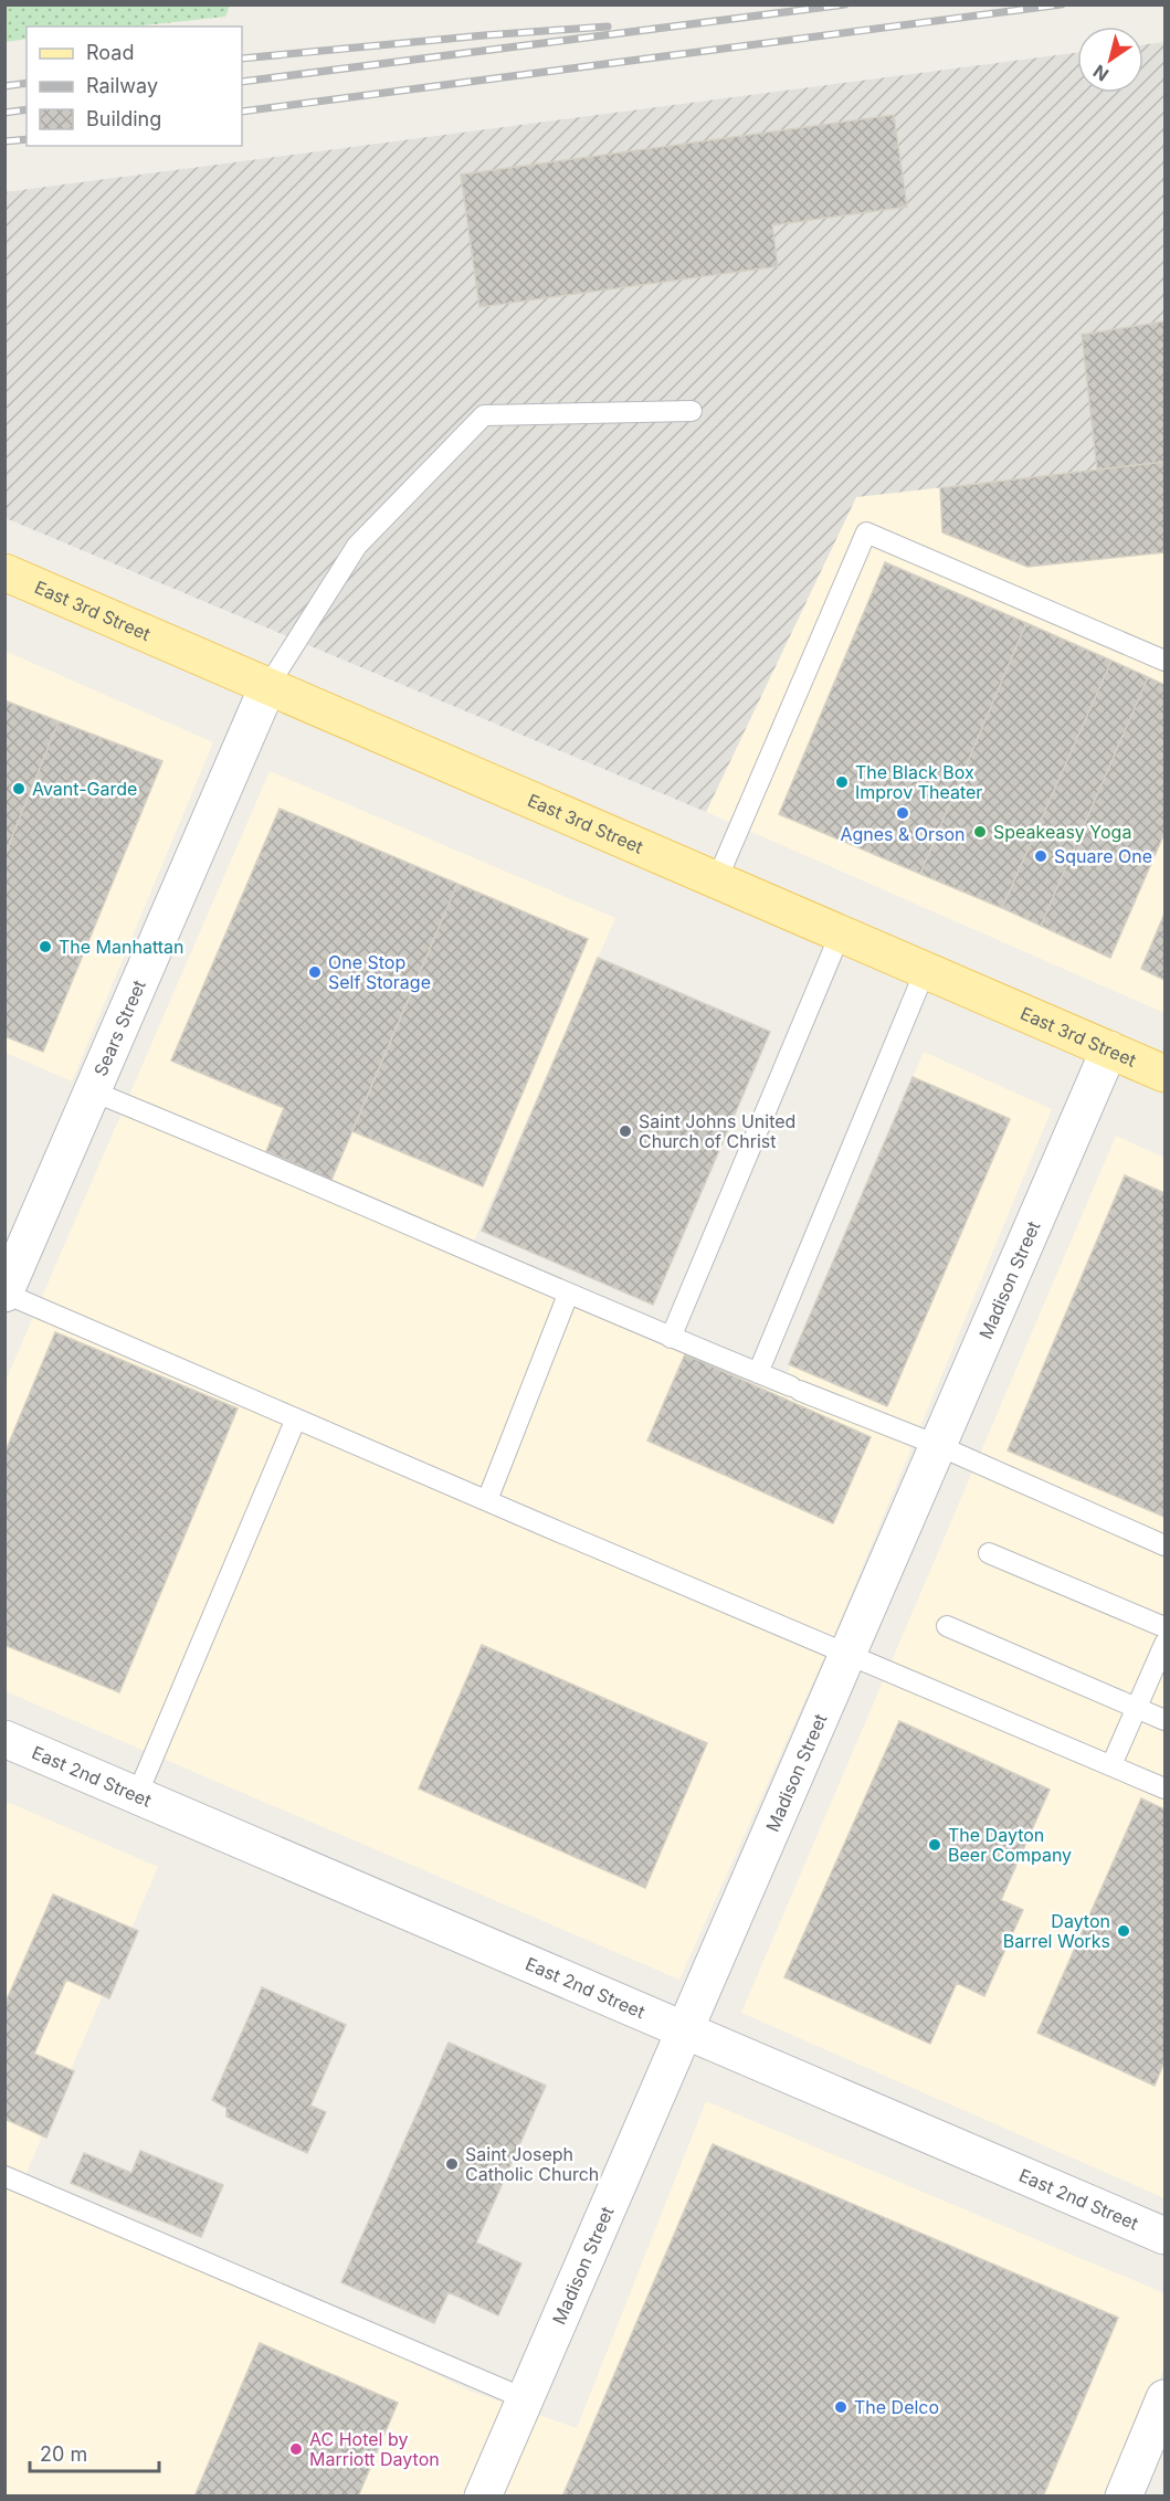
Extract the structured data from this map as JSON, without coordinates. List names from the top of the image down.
{
  "streets": {
    "main road": ["East 3rd Street"],
    "street": ["Sears Street", "Madison Street", "East 2nd Street"]
  },
  "crossings": [
    ["East 3rd Street", "Sears Street"],
    ["East 3rd Street", "Madison Street"],
    ["Madison Street", "East 2nd Street"]
  ],
  "places": [
    "The Black Box Improv Theater",
    "Avant-Garde",
    "Agnes & Orson",
    "Speakeasy Yoga",
    "Square One",
    "The Manhattan",
    "One Stop Self Storage",
    "Saint Johns United Church of Christ",
    "The Dayton Beer Company",
    "Dayton Barrel Works",
    "Saint Joseph Catholic Church",
    "The Delco",
    "AC Hotel by Marriott Dayton"
  ],
  "legend": ["Road", "Railway", "Building"],
  "scale_bar": "20 m",
  "north": "bottom left"
}
